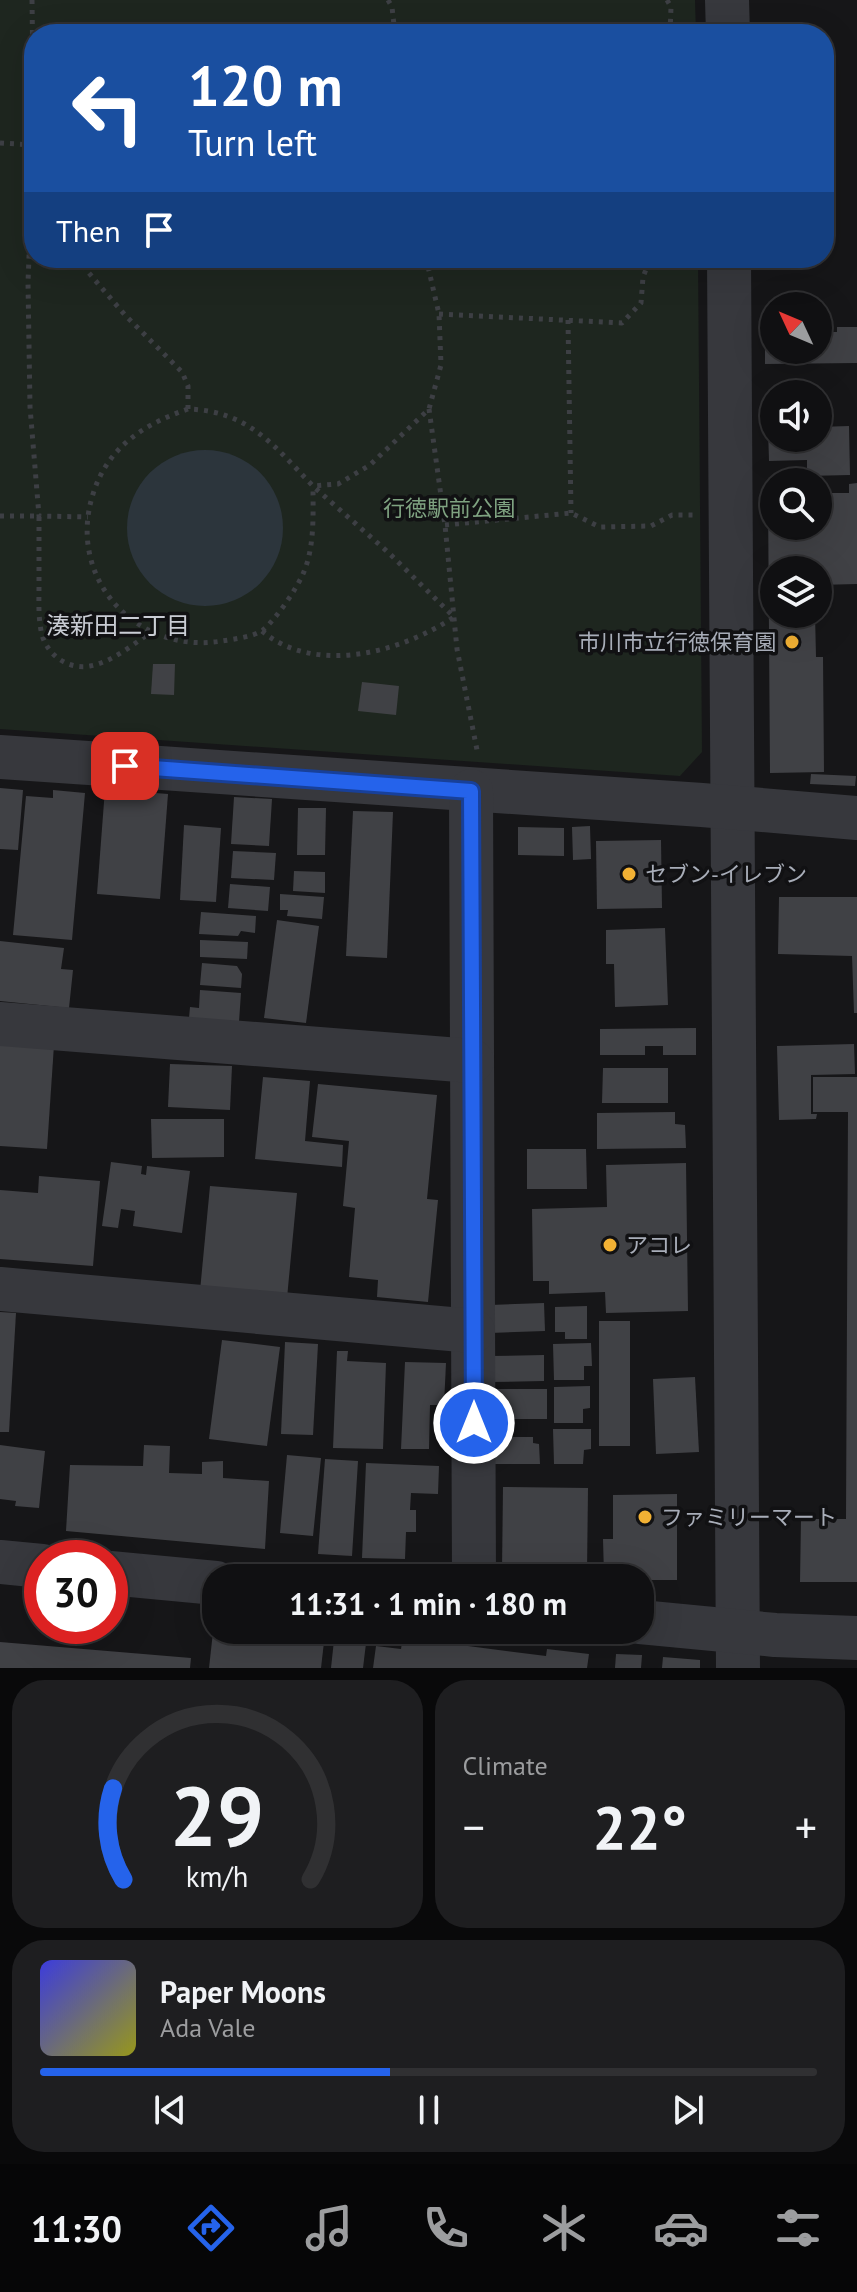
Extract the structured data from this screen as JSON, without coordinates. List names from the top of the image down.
{
  "districts": ["湊新田二丁目"],
  "parks": ["行徳駅前公園"],
  "places": [
    "市川市立行徳保育園",
    "セブン-イレブン",
    "アコレ",
    "ファミリーマート"
  ],
  "north": "top left",
  "page": {
    "turn": ["120 m", "Turn left"],
    "then": "Then",
    "limit": "30",
    "trip": "11:31 · 1 min · 180 m",
    "tile": "Climate",
    "heat": ["−", "22°", "+"],
    "song": ["Paper Moons", "Ada Vale"],
    "tabs": "11:30",
    "gauge": ["29", "km/h"]
  }
}
